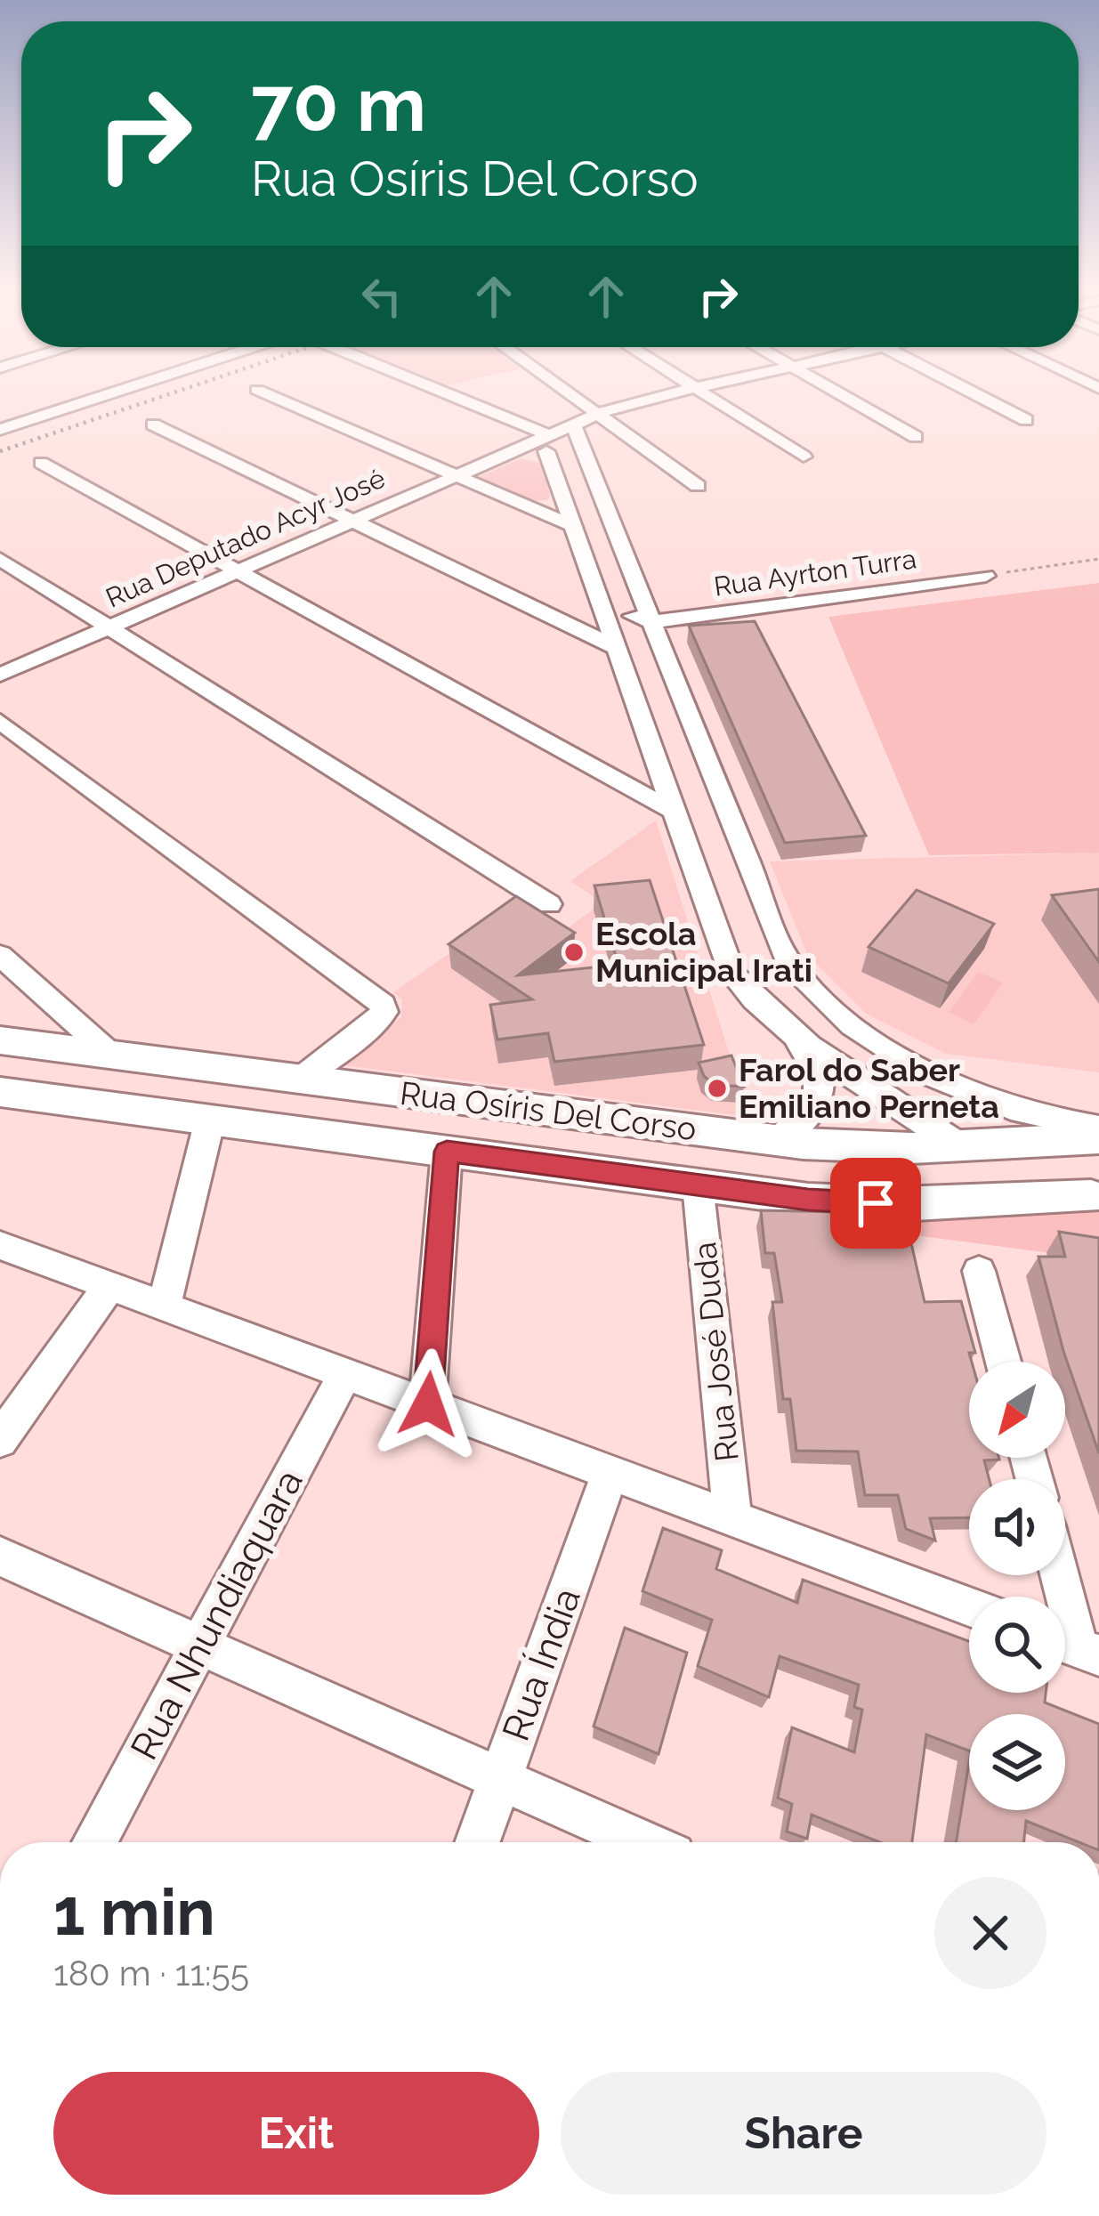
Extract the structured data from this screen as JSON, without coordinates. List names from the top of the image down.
{
  "streets": {
    "main road": ["Rua Osíris Del Corso"],
    "street": [
      "Rua Deputado Acyr José",
      "Rua Ayrton Turra",
      "Rua José Duda",
      "Rua Nhundiaquara",
      "Rua Índia"
    ]
  },
  "crossings": [
    ["Rua Osíris Del Corso", "Rua José Duda"]
  ],
  "places": ["Escola Municipal Irati", "Farol do Saber Emiliano Perneta"],
  "north": "bottom left",
  "page": {
    "turn": ["70 m", "Rua Osíris Del Corso"],
    "heading": ["1 min", "180 m · 11:55"],
    "buttons": ["Exit", "Share"]
  }
}
